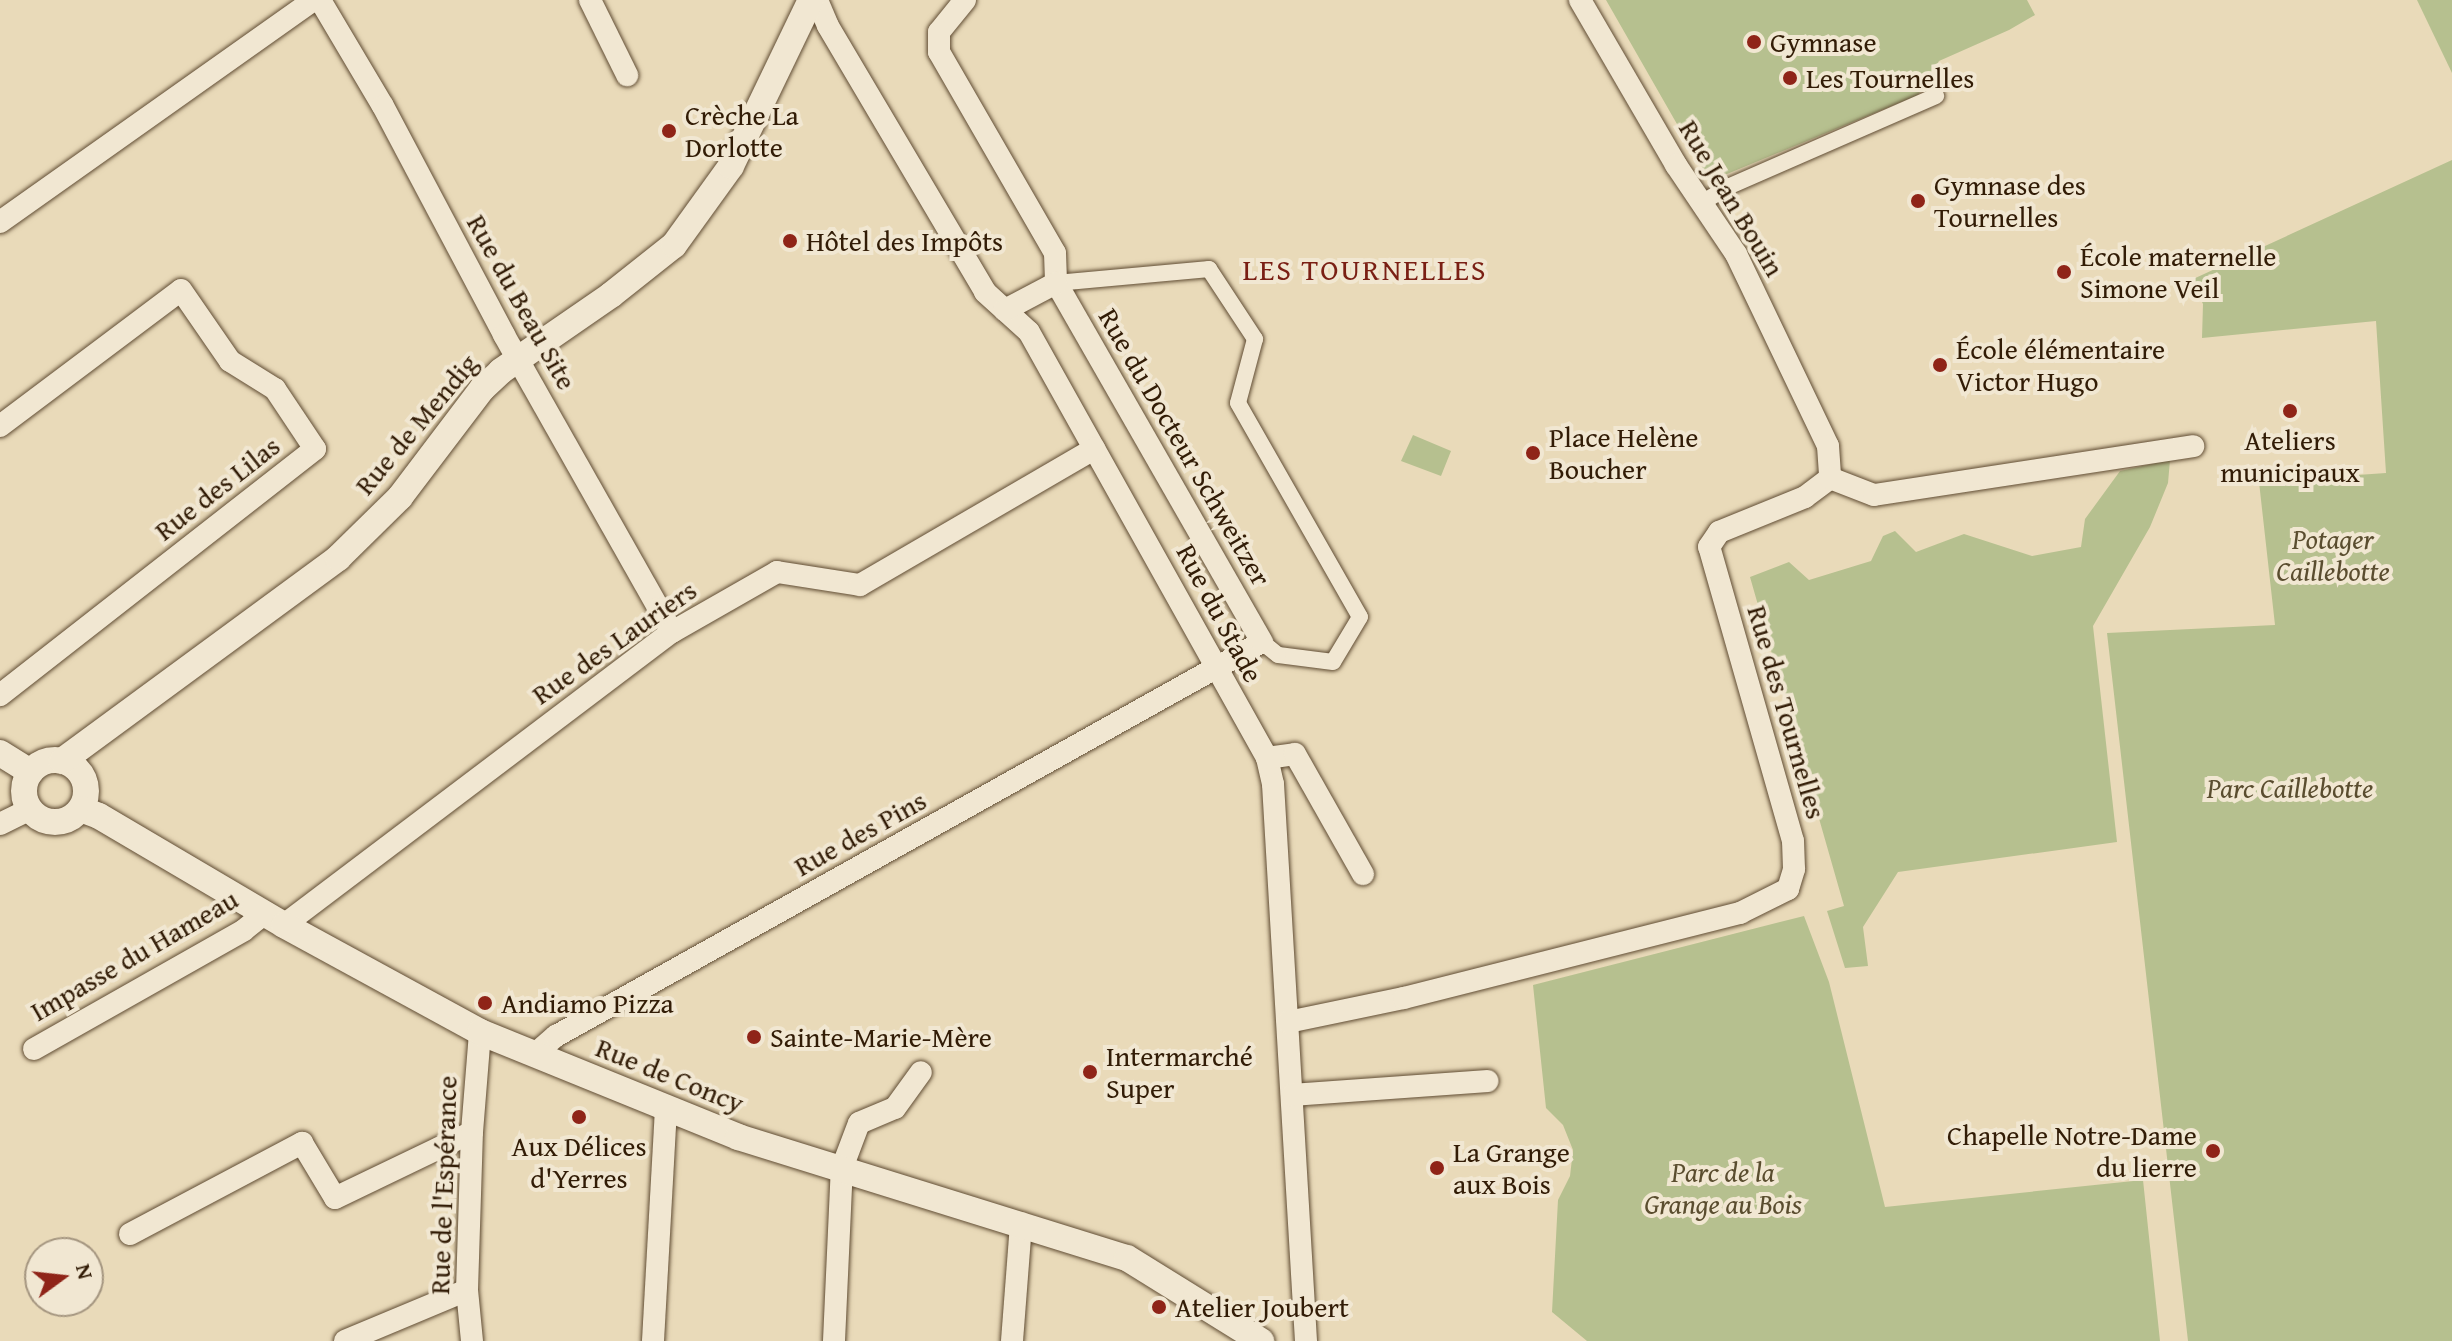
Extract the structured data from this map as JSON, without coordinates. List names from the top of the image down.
{
  "streets": {
    "street": [
      "Rue Jean Bouin",
      "Rue du Beau Site",
      "Rue de Mendig",
      "Rue du Docteur Schweitzer",
      "Rue des Lilas",
      "Rue du Stade",
      "Rue des Lauriers",
      "Rue des Tournelles",
      "Rue des Pins",
      "Impasse du Hameau",
      "Rue de Concy",
      "Rue de l'Espérance"
    ]
  },
  "crossings": [
    ["Rue Jean Bouin", "Rue des Tournelles"],
    ["Rue du Beau Site", "Rue de Mendig"],
    ["Rue du Beau Site", "Rue des Lauriers"],
    ["Rue de Mendig", "Rue de Concy"],
    ["Rue du Docteur Schweitzer", "Rue du Stade"],
    ["Rue du Stade", "Rue des Lauriers"],
    ["Rue du Stade", "Rue des Tournelles"],
    ["Rue du Stade", "Rue des Pins"],
    ["Rue des Lauriers", "Impasse du Hameau"],
    ["Rue des Lauriers", "Rue de Concy"],
    ["Rue des Pins", "Rue de Concy"],
    ["Impasse du Hameau", "Rue de Concy"],
    ["Rue de Concy", "Rue de l'Espérance"]
  ],
  "districts": ["LES TOURNELLES"],
  "parks": ["Potager Caillebotte", "Parc Caillebotte", "Parc de la Grange au Bois"],
  "places": [
    "Gymnase",
    "Les Tournelles",
    "Crèche La Dorlotte",
    "Gymnase des Tournelles",
    "Hôtel des Impôts",
    "École maternelle Simone Veil",
    "École élémentaire Victor Hugo",
    "Ateliers municipaux",
    "Place Helène Boucher",
    "Andiamo Pizza",
    "Sainte-Marie-Mère",
    "Intermarché Super",
    "Aux Délices d'Yerres",
    "Chapelle Notre-Dame du lierre",
    "La Grange aux Bois",
    "Atelier Joubert"
  ],
  "north": "right"
}
